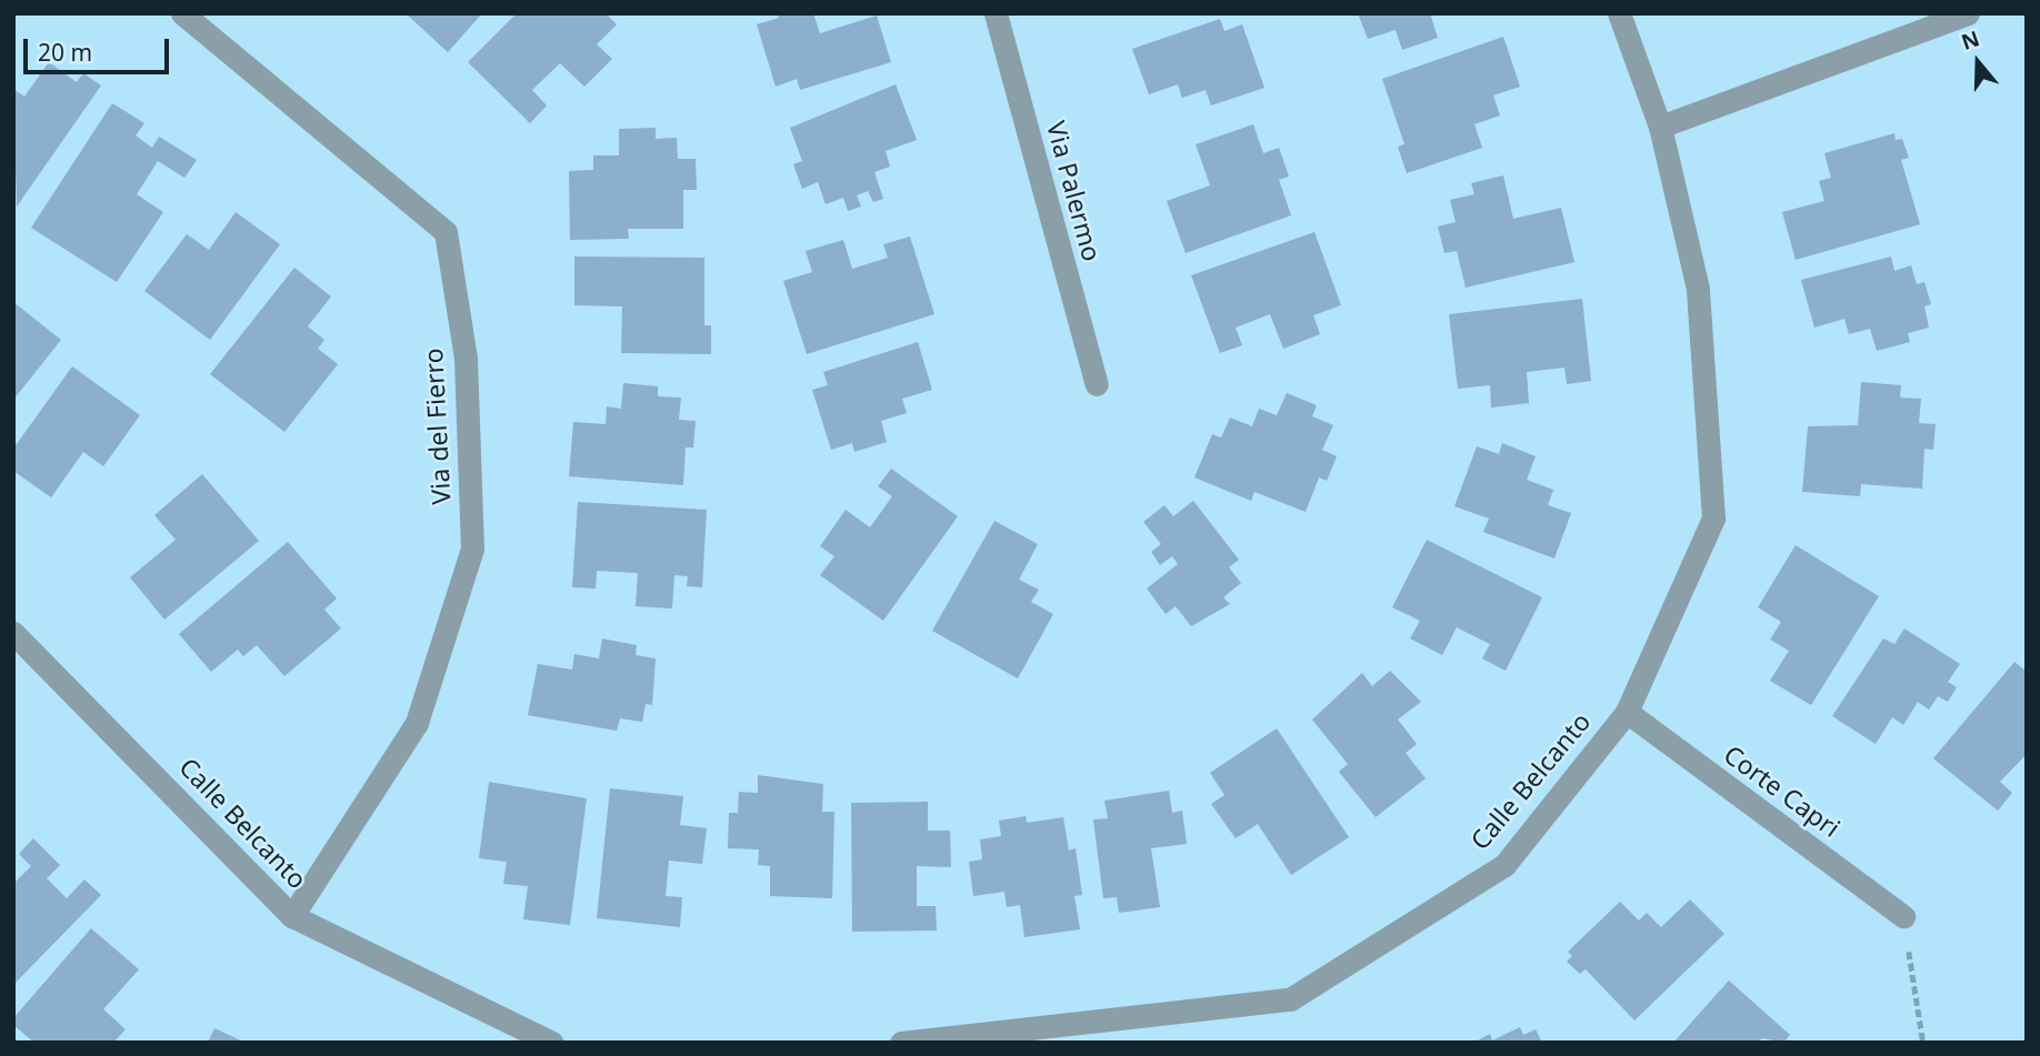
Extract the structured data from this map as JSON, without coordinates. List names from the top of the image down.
{
  "streets": {
    "street": [
      "Via Palermo",
      "Via del Fierro",
      "Calle Belcanto",
      "Corte Capri"
    ]
  },
  "crossings": [
    ["Via del Fierro", "Calle Belcanto"],
    ["Calle Belcanto", "Corte Capri"]
  ],
  "scale_bar": "20 m",
  "north": "top"
}
